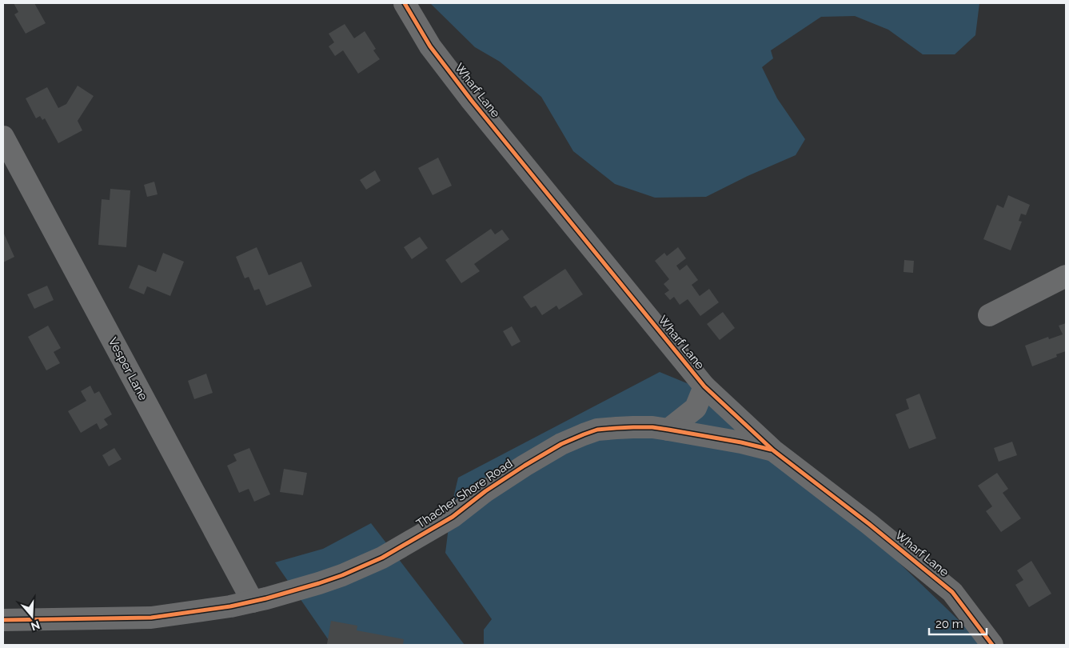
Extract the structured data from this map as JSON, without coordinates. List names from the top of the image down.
{
  "streets": {
    "street": ["Wharf Lane", "Vesper Lane", "Thacher Shore Road"]
  },
  "crossings": [
    ["Wharf Lane", "Thacher Shore Road"],
    ["Vesper Lane", "Thacher Shore Road"]
  ],
  "scale_bar": "20 m",
  "north": "bottom"
}
